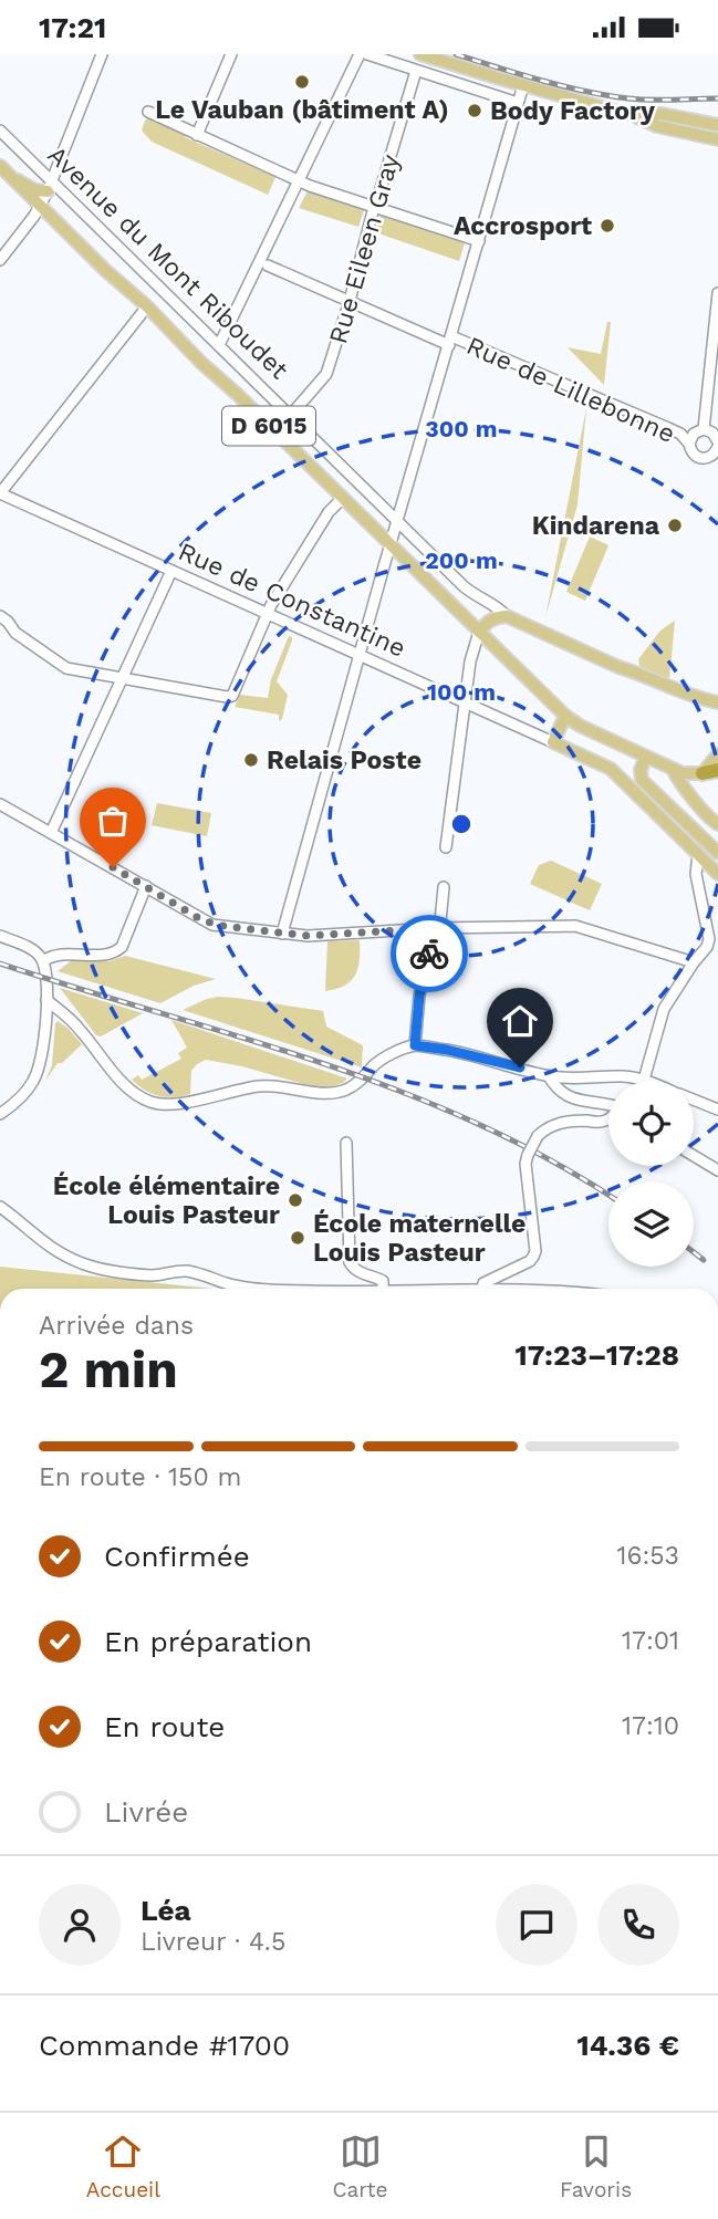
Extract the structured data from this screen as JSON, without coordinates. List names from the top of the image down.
{
  "streets": {
    "main road": ["Avenue du Mont Riboudet", "D 6015", "Rue de Constantine"],
    "street": ["Rue Eileen Gray", "Rue de Lillebonne"]
  },
  "crossings": [
    ["Rue Eileen Gray", "Avenue du Mont Riboudet"],
    ["Rue Eileen Gray", "Rue de Lillebonne"],
    ["Avenue du Mont Riboudet", "D 6015"]
  ],
  "places": [
    "Le Vauban (bâtiment A)",
    "Body Factory",
    "Accrosport",
    "Kindarena",
    "Relais Poste",
    "École élémentaire Louis Pasteur",
    "École maternelle Louis Pasteur"
  ],
  "page": {
    "status": "17:21",
    "heading": ["2 min", "Arrivée dans", "17:23–17:28"],
    "panel": [
      "Léa",
      "Livreur · 4.5",
      "Commande #1700",
      "14.36 €"
    ],
    "bar": "En route · 150 m",
    "list": [
      ["Confirmée", "16:53"],
      ["En préparation", "17:01"],
      ["En route", "17:10"],
      "Livrée"
    ],
    "tabs": ["Accueil", "Carte", "Favoris"]
  },
  "rings": ["300 m", "200 m", "100 m"]
}
